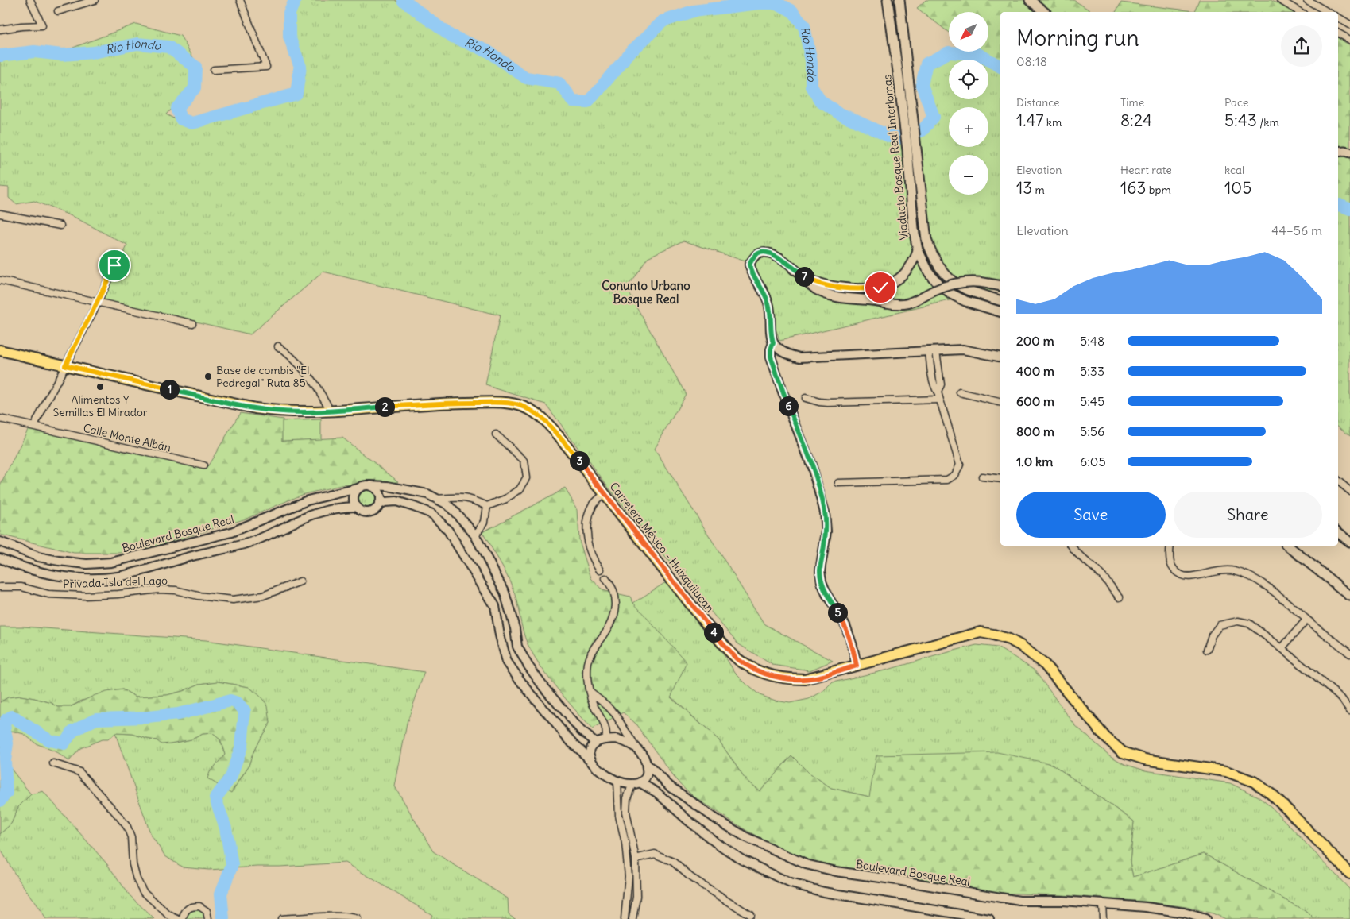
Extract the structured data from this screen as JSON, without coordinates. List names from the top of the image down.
{
  "streets": {
    "main road": ["Viaducto Bosque Real Interlomas", "Carretera México - Huixquilucan"],
    "street": ["Calle Monte Albán", "Boulevard Bosque Real", "Privada Isla del Lago"]
  },
  "districts": ["Conunto Urbano Bosque Real"],
  "water": ["Rio Hondo"],
  "places": ["Base de combis \"El Pedregal\" Ruta 85", "Alimentos Y Semillas El Mirador"],
  "north": "bottom left",
  "page": {
    "map_buttons": ["+", "−"],
    "heading": ["Morning run", "08:18"],
    "stats": [
      ["Distance", "1.47 km"],
      ["Time", "8:24"],
      ["Pace", "5:43 /km"],
      ["Elevation", "13 m"],
      ["Heart rate", "163 bpm"],
      ["kcal", "105"]
    ],
    "chart": ["Elevation", "44–56 m"],
    "pins": [
      "7",
      "1",
      "6",
      "2",
      "3",
      "5",
      "4"
    ],
    "list": [
      {
        "name": "200 m",
        "note": "5:48"
      },
      {
        "name": "400 m",
        "note": "5:33"
      },
      {
        "name": "600 m",
        "note": "5:45"
      },
      {
        "name": "800 m",
        "note": "5:56"
      },
      {
        "name": "1.0 km",
        "note": "6:05"
      }
    ],
    "buttons": ["Save", "Share"]
  }
}
